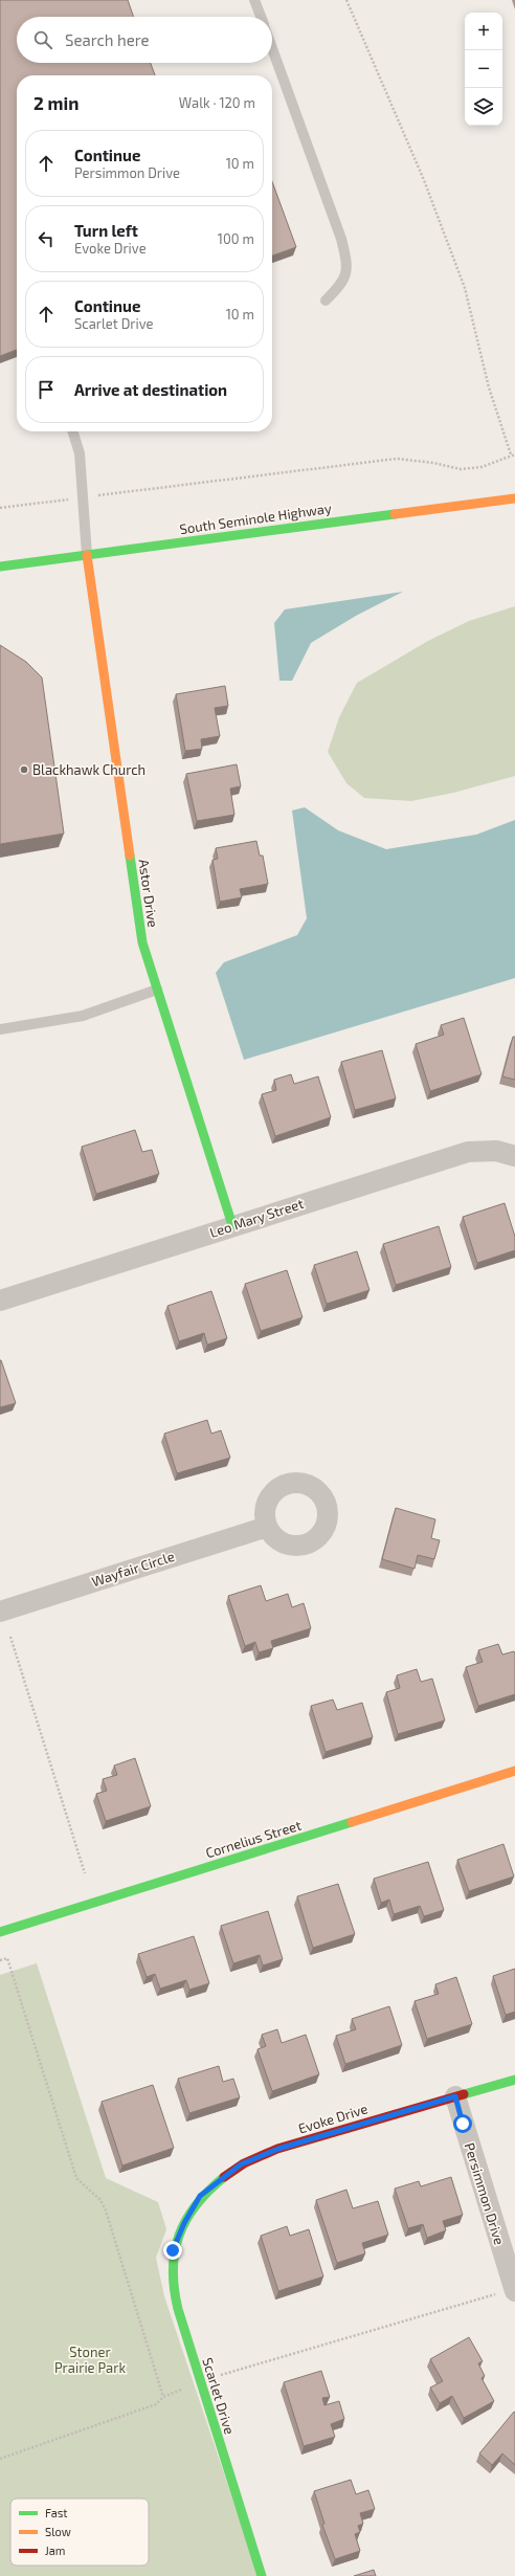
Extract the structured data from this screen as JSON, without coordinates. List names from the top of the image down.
{
  "streets": {
    "street": [
      "South Seminole Highway",
      "Astor Drive",
      "Leo Mary Street",
      "Wayfair Circle",
      "Cornelius Street",
      "Evoke Drive",
      "Persimmon Drive",
      "Scarlet Drive"
    ]
  },
  "crossings": [
    ["South Seminole Highway", "Astor Drive"],
    ["Astor Drive", "Leo Mary Street"],
    ["Evoke Drive", "Persimmon Drive"],
    ["Evoke Drive", "Scarlet Drive"]
  ],
  "parks": ["Stoner Prairie Park"],
  "places": ["Blackhawk Church"],
  "legend": ["Fast", "Slow", "Jam"],
  "page": {
    "map_buttons": ["+", "−"],
    "search": "Search here",
    "heading": ["2 min", "Walk · 120 m"],
    "list": [
      ["Continue", "Persimmon Drive", "10 m"],
      ["Turn left", "Evoke Drive", "100 m"],
      ["Continue", "Scarlet Drive", "10 m"],
      "Arrive at destination"
    ]
  }
}
